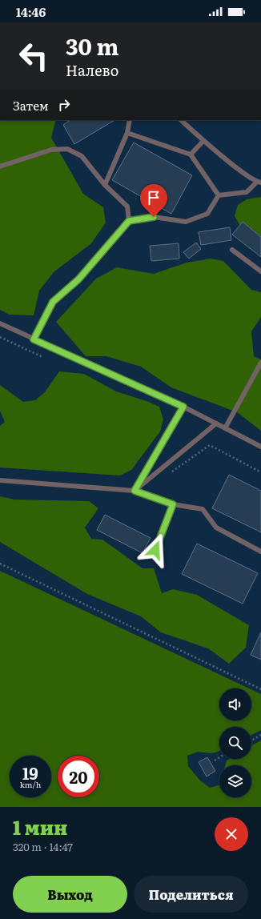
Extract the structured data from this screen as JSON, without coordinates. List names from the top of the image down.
{
  "page": {
    "status": "14:46",
    "turn": ["30 m", "Налево"],
    "then": "Затем",
    "speed": "19 km/h",
    "limit": "20",
    "heading": ["1 мин", "320 m · 14:47"],
    "buttons": ["Выход", "Поделиться"]
  }
}
